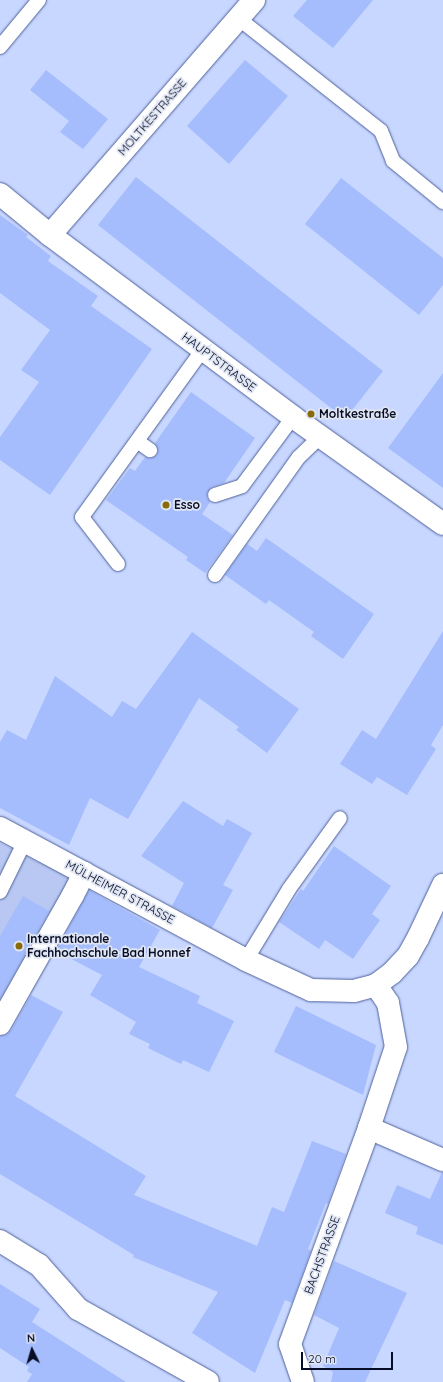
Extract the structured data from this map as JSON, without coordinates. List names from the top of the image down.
{
  "streets": {
    "street": [
      "MOLTKESTRASSE",
      "HAUPTSTRASSE",
      "MÜLHEIMER STRASSE",
      "BACHSTRASSE"
    ]
  },
  "crossings": [
    ["MOLTKESTRASSE", "HAUPTSTRASSE"]
  ],
  "places": ["Moltkestraße", "Esso", "Internationale Fachhochschule Bad Honnef"],
  "scale_bar": "20 m",
  "north": "top"
}
